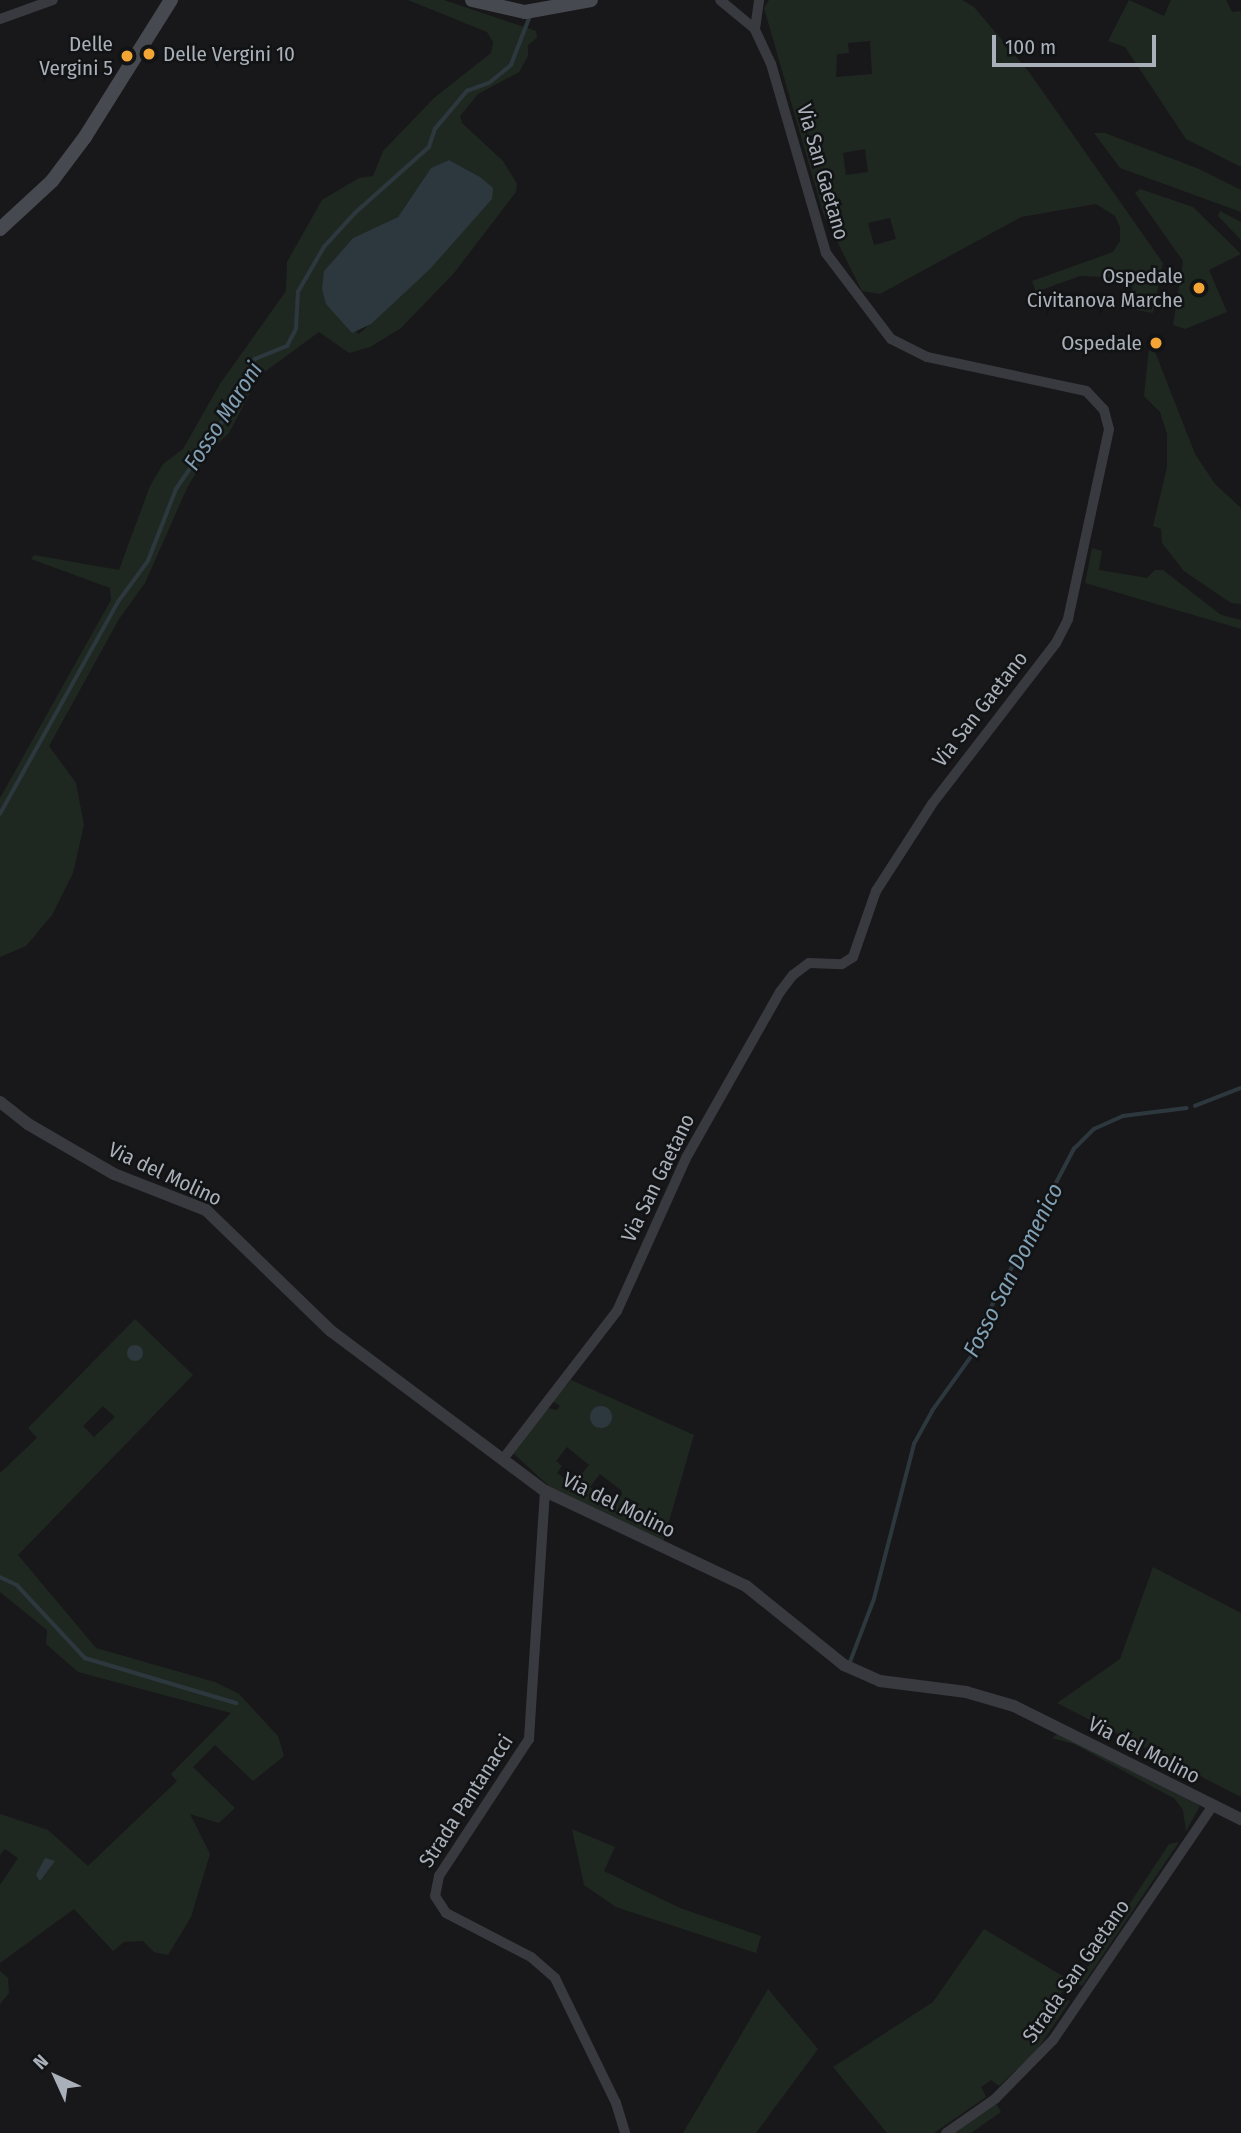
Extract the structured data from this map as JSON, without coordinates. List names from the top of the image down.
{
  "streets": {
    "street": [
      "Via San Gaetano",
      "Via del Molino",
      "Strada Pantanacci",
      "Strada San Gaetano"
    ]
  },
  "crossings": [
    ["Via San Gaetano", "Via del Molino"],
    ["Via del Molino", "Strada Pantanacci"],
    ["Via del Molino", "Strada San Gaetano"]
  ],
  "water": ["Fosso Maroni", "Fosso San Domenico"],
  "places": [
    "Delle Vergini 10",
    "Delle Vergini 5",
    "Ospedale Civitanova Marche",
    "Ospedale"
  ],
  "scale_bar": "100 m",
  "north": "top left"
}
